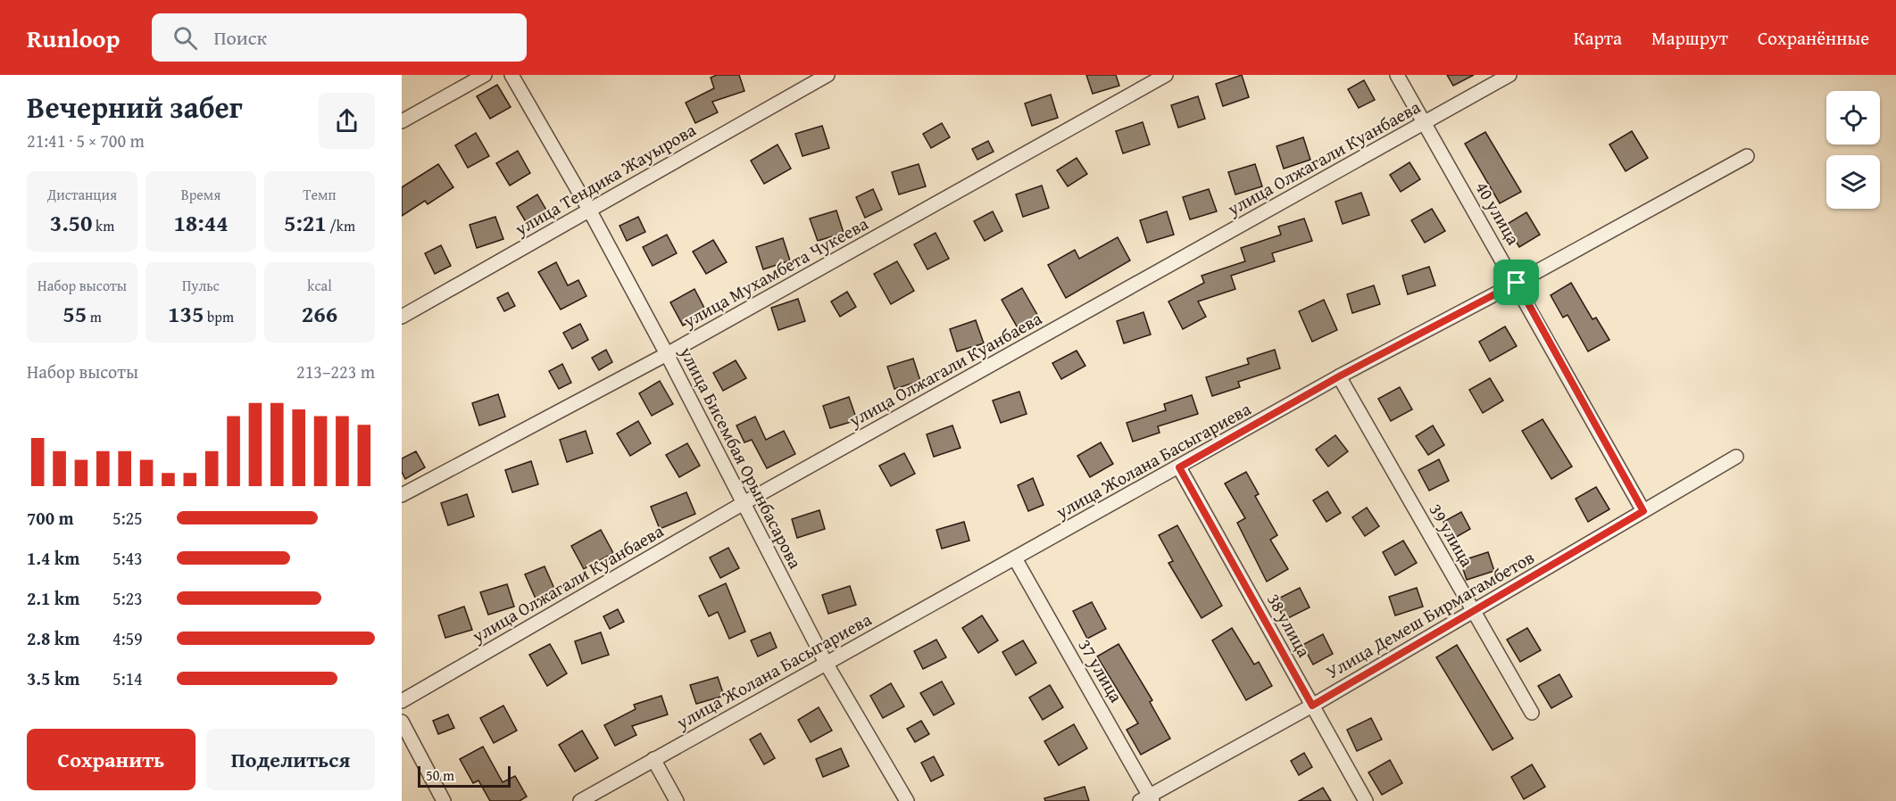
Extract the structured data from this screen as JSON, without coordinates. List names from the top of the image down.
{
  "streets": {
    "street": [
      "улица Олжагали Куанбаева",
      "улица Тендика Жауырова",
      "40 улица",
      "улица Мухамбета Чукеева",
      "улица Бисембая Орынбасарова",
      "улица Жолана Басыгариева",
      "39 улица",
      "Улица Демеш Бирмагамбетов",
      "38 улица",
      "37 улица"
    ]
  },
  "crossings": [
    ["улица Олжагали Куанбаева", "40 улица"],
    ["улица Олжагали Куанбаева", "улица Бисембая Орынбасарова"],
    ["улица Тендика Жауырова", "улица Бисембая Орынбасарова"],
    ["40 улица", "улица Жолана Басыгариева"],
    ["40 улица", "Улица Демеш Бирмагамбетов"],
    ["улица Мухамбета Чукеева", "улица Бисембая Орынбасарова"],
    ["улица Бисембая Орынбасарова", "улица Жолана Басыгариева"],
    ["улица Жолана Басыгариева", "39 улица"],
    ["улица Жолана Басыгариева", "38 улица"],
    ["улица Жолана Басыгариева", "37 улица"],
    ["39 улица", "Улица Демеш Бирмагамбетов"],
    ["Улица Демеш Бирмагамбетов", "38 улица"],
    ["Улица Демеш Бирмагамбетов", "37 улица"]
  ],
  "scale_bar": "50 m",
  "page": {
    "header": "Runloop",
    "search": "Поиск",
    "nav": ["Карта", "Маршрут", "Сохранённые"],
    "heading": ["Вечерний забег", "21:41 · 5 × 700 m"],
    "stats": [
      ["Дистанция", "3.50 km"],
      ["Время", "18:44"],
      ["Темп", "5:21 /km"],
      ["Набор высоты", "55 m"],
      ["Пульс", "135 bpm"],
      ["kcal", "266"]
    ],
    "chart": ["Набор высоты", "213–223 m"],
    "list": [
      {
        "name": "700 m",
        "note": "5:25"
      },
      {
        "name": "1.4 km",
        "note": "5:43"
      },
      {
        "name": "2.1 km",
        "note": "5:23"
      },
      {
        "name": "2.8 km",
        "note": "4:59"
      },
      {
        "name": "3.5 km",
        "note": "5:14"
      }
    ],
    "buttons": ["Сохранить", "Поделиться"],
    "scale": "50 m"
  }
}
